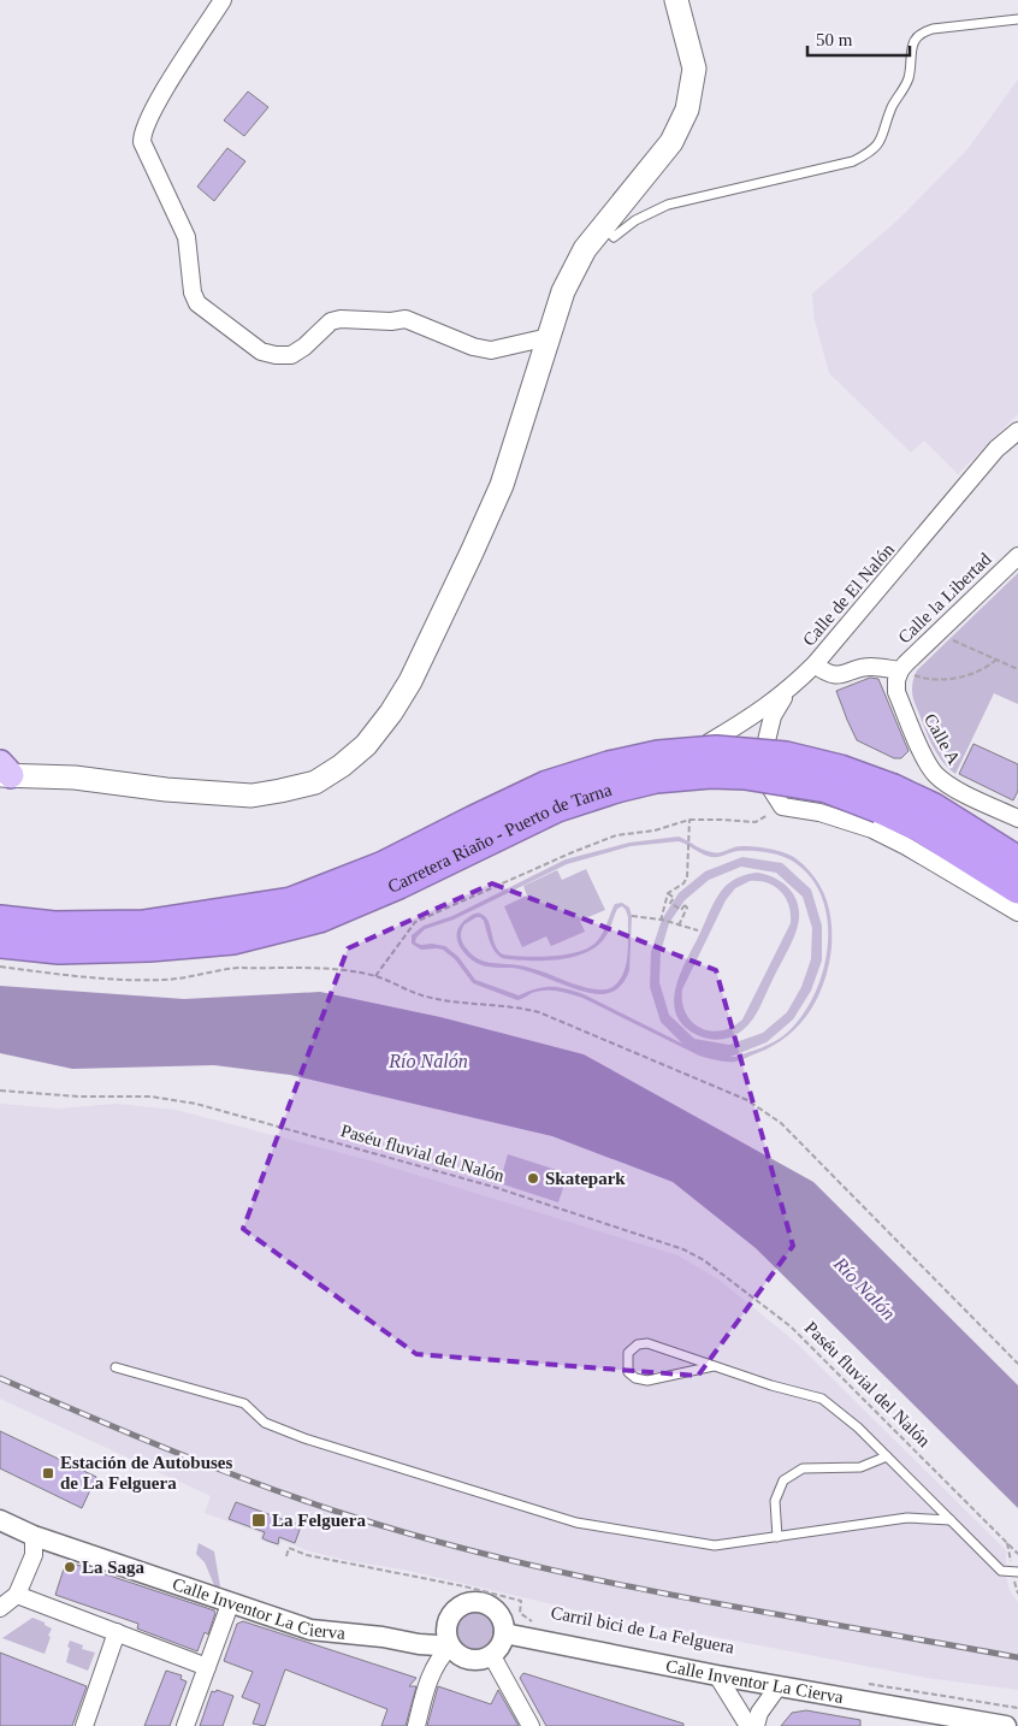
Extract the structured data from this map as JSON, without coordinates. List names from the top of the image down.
{
  "streets": {
    "highway": ["Carretera Riaño - Puerto de Tarna"],
    "street": [
      "Calle de El Nalón",
      "Calle la Libertad",
      "Calle A",
      "Calle Inventor La Cierva"
    ],
    "path": ["Paséu fluvial del Nalón", "Carril bici de La Felguera"]
  },
  "crossings": [
    ["Calle la Libertad", "Calle A"]
  ],
  "water": ["Río Nalón"],
  "places": {
    "other": ["Skatepark", "La Saga"],
    "transit": ["Estación de Autobuses de La Felguera", "La Felguera"]
  },
  "scale_bar": "50 m"
}
